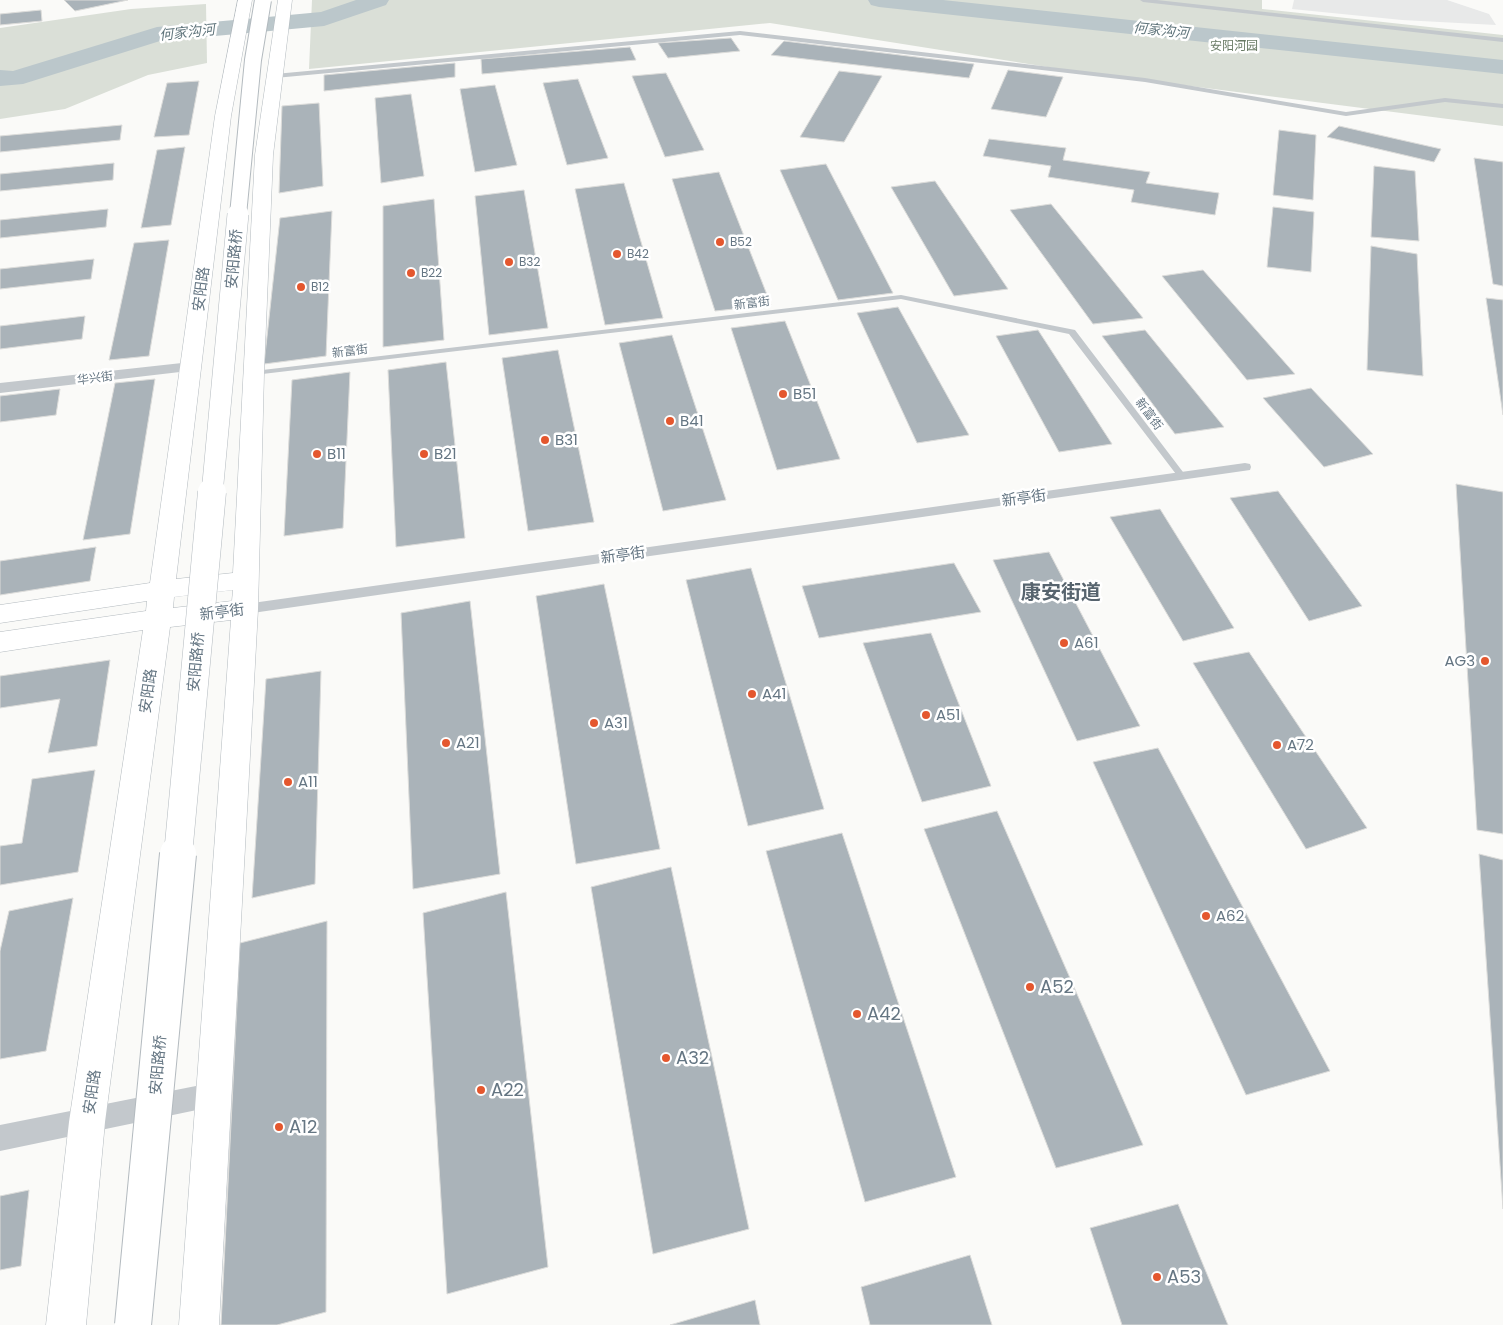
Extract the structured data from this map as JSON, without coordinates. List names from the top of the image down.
{
  "streets": {
    "main road": ["安阳路桥", "安阳路", "新亭街"],
    "street": ["华兴街"],
    "lane": ["新富街"]
  },
  "crossings": [
    ["安阳路桥", "安阳路"],
    ["安阳路", "华兴街"],
    ["安阳路", "新亭街"],
    ["新富街", "新亭街"]
  ],
  "districts": ["康安街道"],
  "water": ["何家沟河"],
  "parks": ["安阳河园"],
  "places": [
    "B52",
    "B42",
    "B32",
    "B22",
    "B12",
    "B51",
    "B41",
    "B31",
    "B11",
    "B21",
    "A61",
    "AG3",
    "A41",
    "A51",
    "A31",
    "A21",
    "A72",
    "A11",
    "A62",
    "A52",
    "A42",
    "A32",
    "A22",
    "A12",
    "A53"
  ]
}
